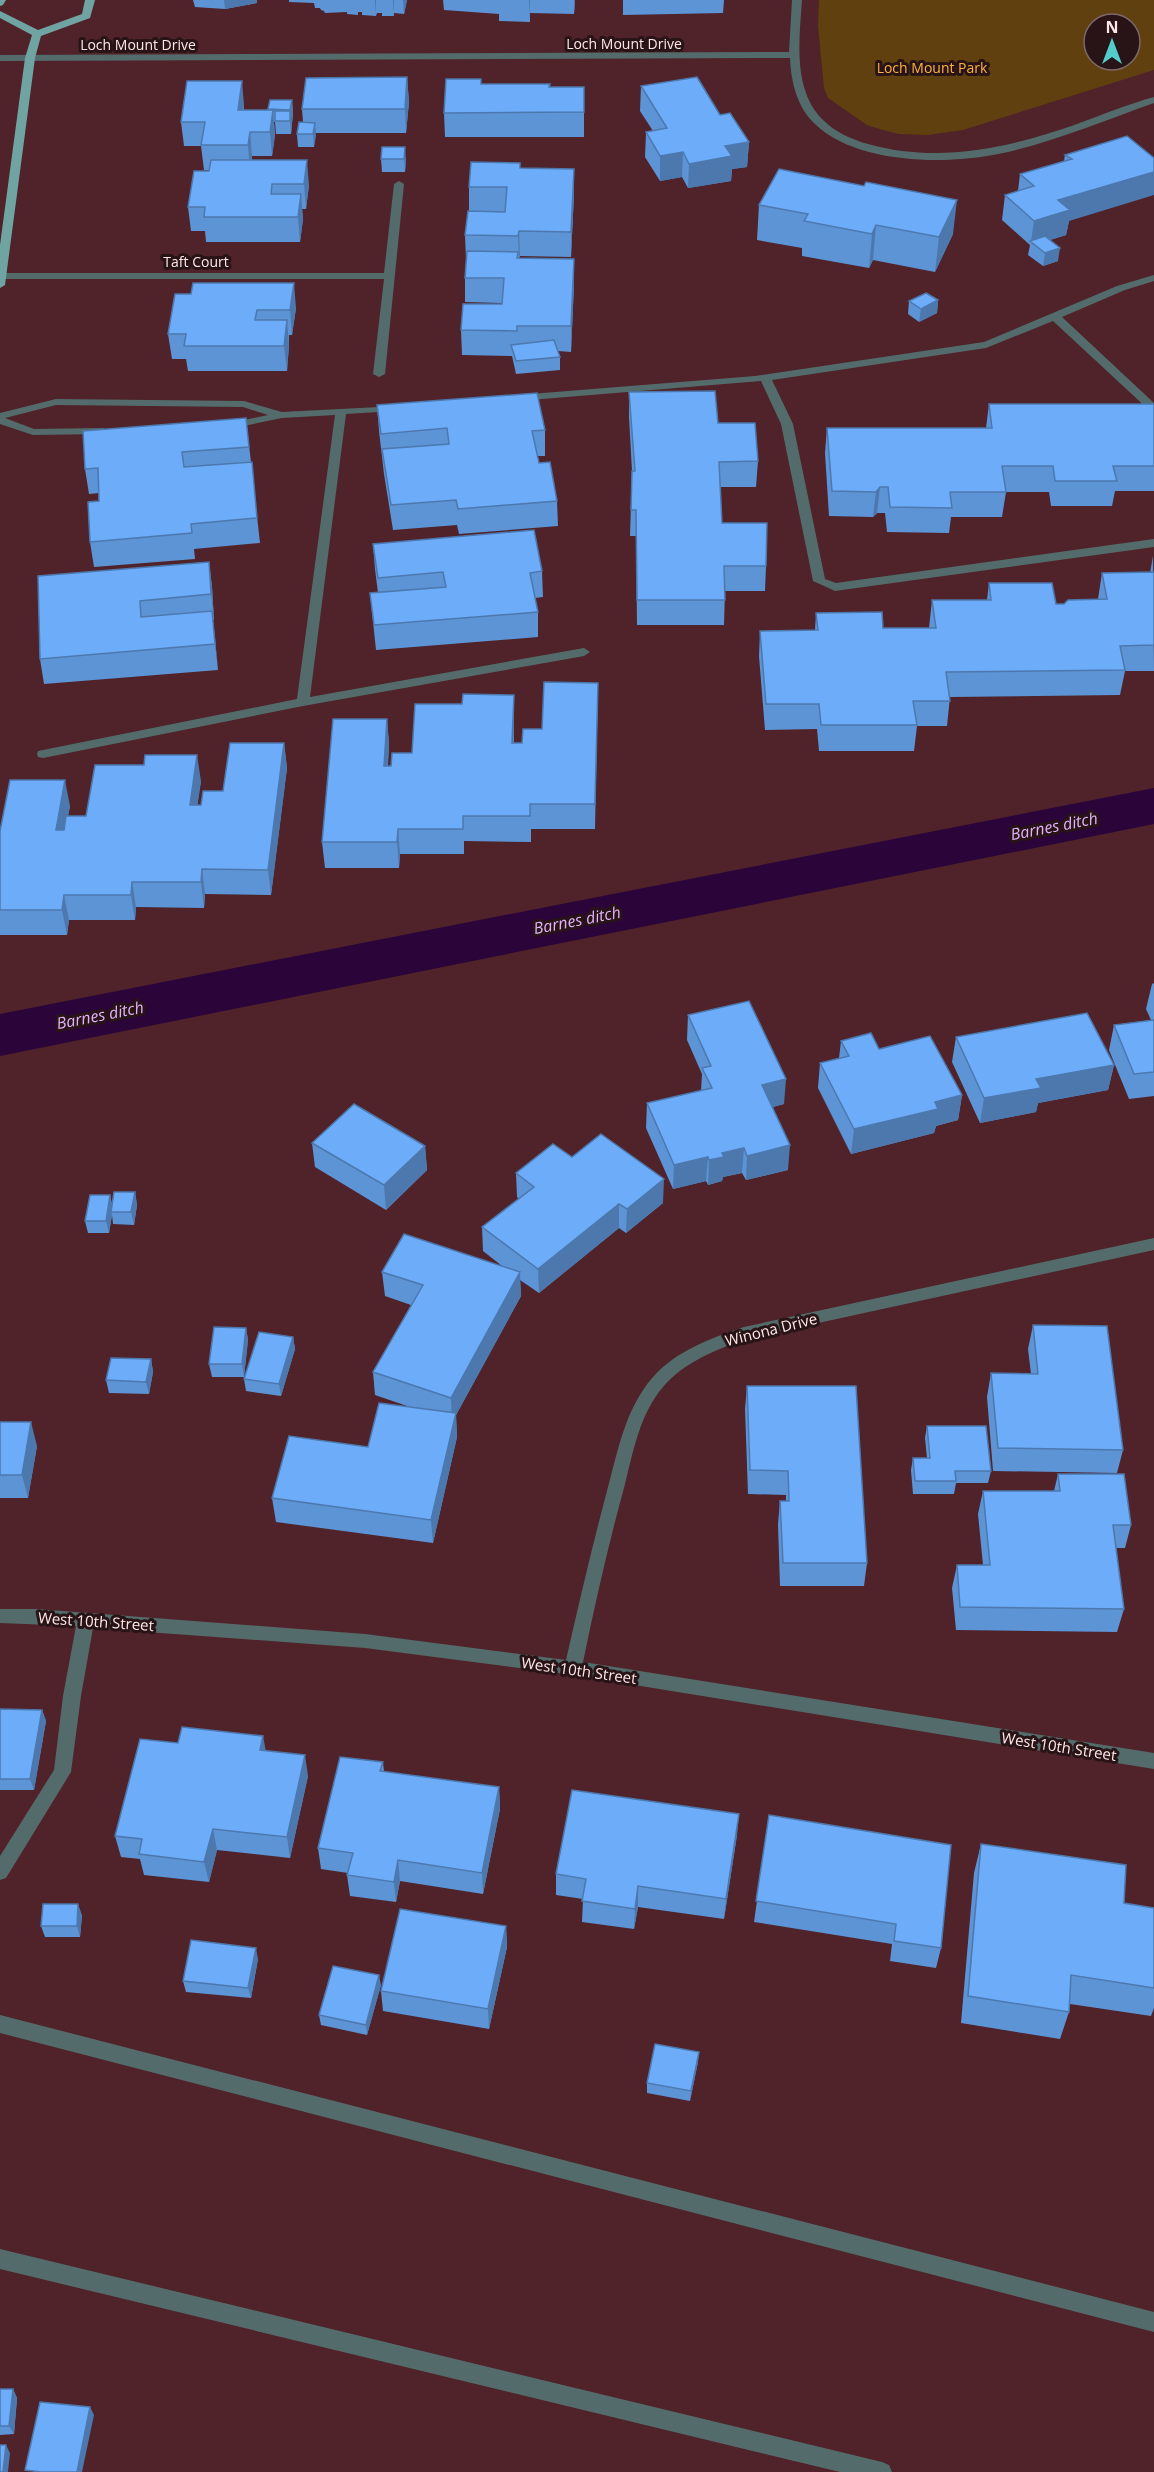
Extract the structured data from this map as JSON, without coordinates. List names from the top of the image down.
{
  "streets": {
    "street": [
      "Loch Mount Drive",
      "Taft Court",
      "Winona Drive",
      "West 10th Street"
    ]
  },
  "crossings": [
    ["Winona Drive", "West 10th Street"]
  ],
  "water": ["Barnes ditch"],
  "parks": ["Loch Mount Park"],
  "north": "top"
}
